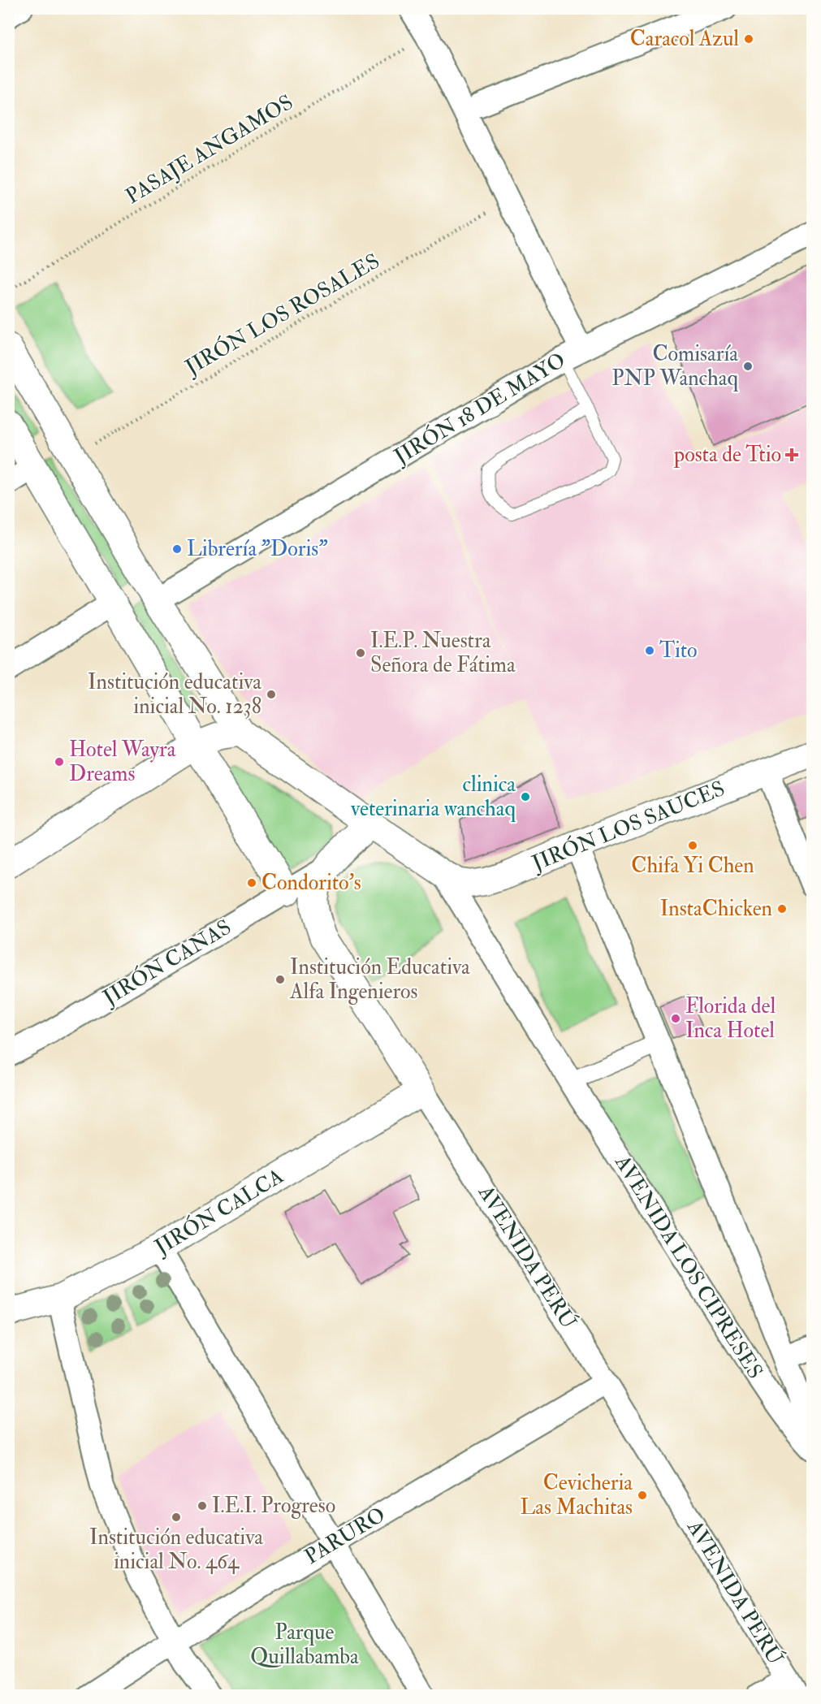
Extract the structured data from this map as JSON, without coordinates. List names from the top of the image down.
{
  "streets": {
    "street": [
      "JIRÓN 18 DE MAYO",
      "JIRÓN LOS SAUCES",
      "JIRÓN CANAS",
      "JIRÓN CALCA",
      "AVENIDA PERÚ",
      "AVENIDA LOS CIPRESES",
      "PARURO"
    ],
    "path": ["PASAJE ANGAMOS", "JIRÓN LOS ROSALES"]
  },
  "crossings": [
    ["JIRÓN LOS SAUCES", "AVENIDA PERÚ"],
    ["JIRÓN LOS SAUCES", "AVENIDA LOS CIPRESES"],
    ["JIRÓN CANAS", "AVENIDA PERÚ"],
    ["JIRÓN CALCA", "AVENIDA PERÚ"],
    ["AVENIDA PERÚ", "PARURO"]
  ],
  "parks": ["Parque Quillabamba"],
  "places": {
    "other": [
      "Caracol Azul",
      "Comisaría PNP Wanchaq",
      "Librería \"Doris\"",
      "Tito",
      "I.E.P. Nuestra Señora de Fátima",
      "Institución educativa inicial No. 1238",
      "Hotel Wayra Dreams",
      "clinica veterinaria wanchaq",
      "Chifa Yi Chen",
      "Condorito's",
      "InstaChicken",
      "Institución Educativa Alfa Ingenieros",
      "Florida del Inca Hotel",
      "Cevicheria Las Machitas",
      "I.E.I. Progreso",
      "Institución educativa inicial No. 464"
    ],
    "health": ["posta de Ttio"]
  }
}
